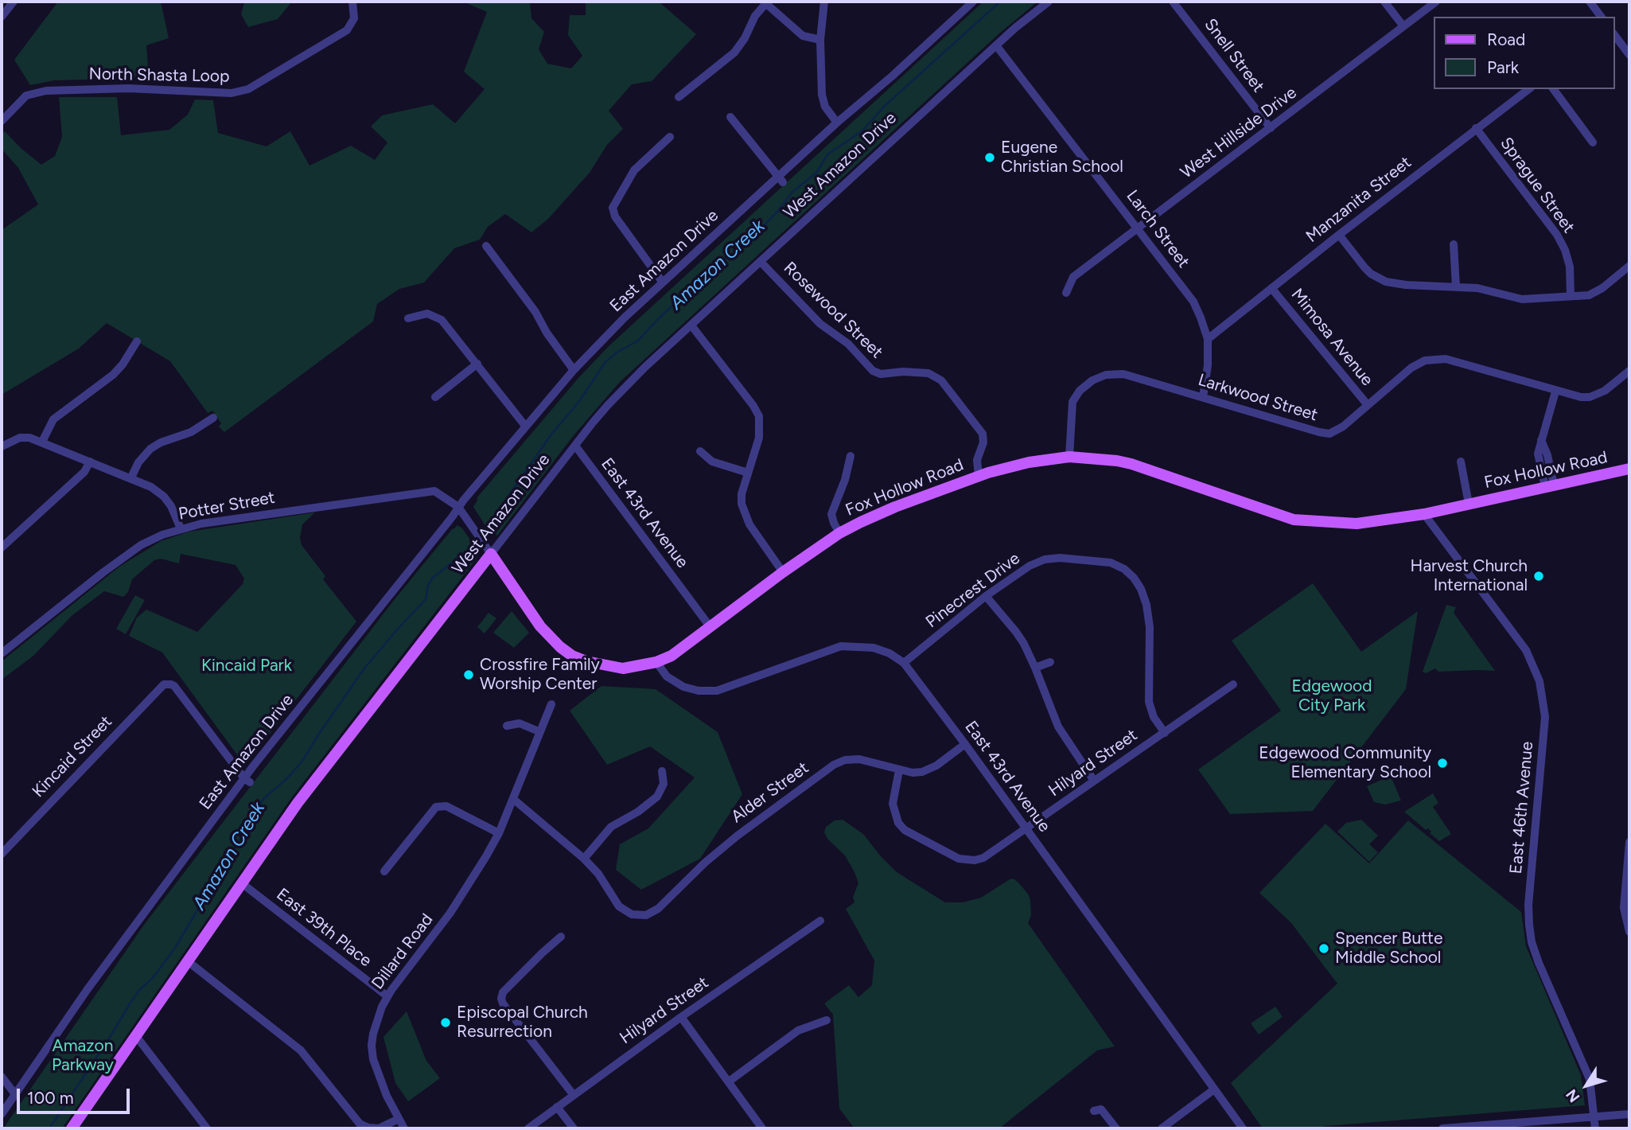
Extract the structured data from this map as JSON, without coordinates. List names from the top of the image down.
{
  "streets": {
    "main road": ["West Amazon Drive", "Fox Hollow Road"],
    "street": [
      "Snell Street",
      "North Shasta Loop",
      "West Hillside Drive",
      "Sprague Street",
      "Manzanita Street",
      "Larch Street",
      "East Amazon Drive",
      "Rosewood Street",
      "Mimosa Avenue",
      "Larkwood Street",
      "Potter Street",
      "East 43rd Avenue",
      "Pinecrest Drive",
      "Kincaid Street",
      "Hilyard Street",
      "Alder Street",
      "East 46th Avenue",
      "East 39th Place",
      "Dillard Road"
    ]
  },
  "crossings": [
    ["Snell Street", "West Hillside Drive"],
    ["West Hillside Drive", "Larch Street"],
    ["West Amazon Drive", "Larch Street"],
    ["West Amazon Drive", "Rosewood Street"],
    ["West Amazon Drive", "Fox Hollow Road"],
    ["West Amazon Drive", "East 43rd Avenue"],
    ["West Amazon Drive", "East 39th Place"],
    ["Sprague Street", "Manzanita Street"],
    ["Manzanita Street", "Larch Street"],
    ["Manzanita Street", "Mimosa Avenue"],
    ["Larch Street", "Larkwood Street"],
    ["East Amazon Drive", "Fox Hollow Road"],
    ["East Amazon Drive", "Potter Street"],
    ["East Amazon Drive", "Kincaid Street"],
    ["Rosewood Street", "Fox Hollow Road"],
    ["Mimosa Avenue", "Larkwood Street"],
    ["Larkwood Street", "Fox Hollow Road"],
    ["Fox Hollow Road", "Potter Street"],
    ["Fox Hollow Road", "East 43rd Avenue"],
    ["Fox Hollow Road", "East 46th Avenue"],
    ["East 43rd Avenue", "Pinecrest Drive"],
    ["East 43rd Avenue", "Hilyard Street"],
    ["East 43rd Avenue", "Alder Street"],
    ["Pinecrest Drive", "Hilyard Street"],
    ["Hilyard Street", "Alder Street"],
    ["East 39th Place", "Dillard Road"]
  ],
  "water": ["Amazon Creek"],
  "parks": ["Kincaid Park", "Edgewood City Park", "Amazon Parkway"],
  "places": [
    "Eugene Christian School",
    "Harvest Church International",
    "Crossfire Family Worship Center",
    "Edgewood Community Elementary School",
    "Spencer Butte Middle School",
    "Episcopal Church Resurrection"
  ],
  "legend": ["Road", "Park"],
  "scale_bar": "100 m",
  "north": "bottom left"
}
